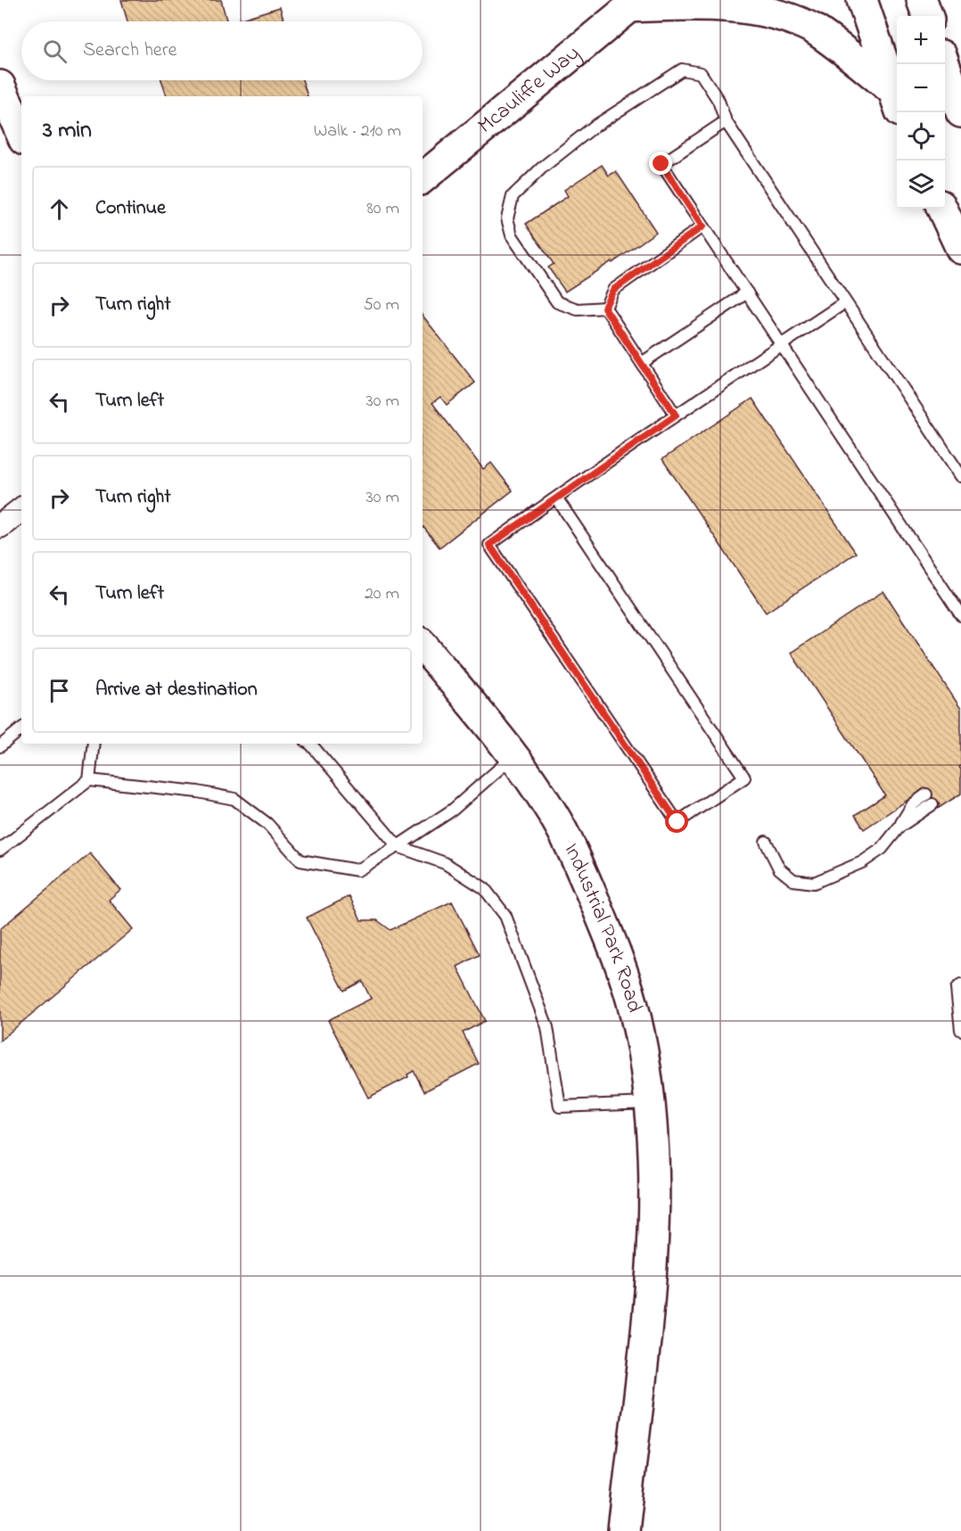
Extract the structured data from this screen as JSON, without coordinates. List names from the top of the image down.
{
  "streets": {
    "street": ["Mcauliffe Way", "Industrial Park Road"]
  },
  "page": {
    "map_buttons": ["+", "−"],
    "search": "Search here",
    "heading": ["3 min", "Walk · 210 m"],
    "list": [
      ["Continue", "80 m"],
      ["Turn right", "50 m"],
      ["Turn left", "30 m"],
      ["Turn right", "30 m"],
      ["Turn left", "20 m"],
      "Arrive at destination"
    ]
  }
}
